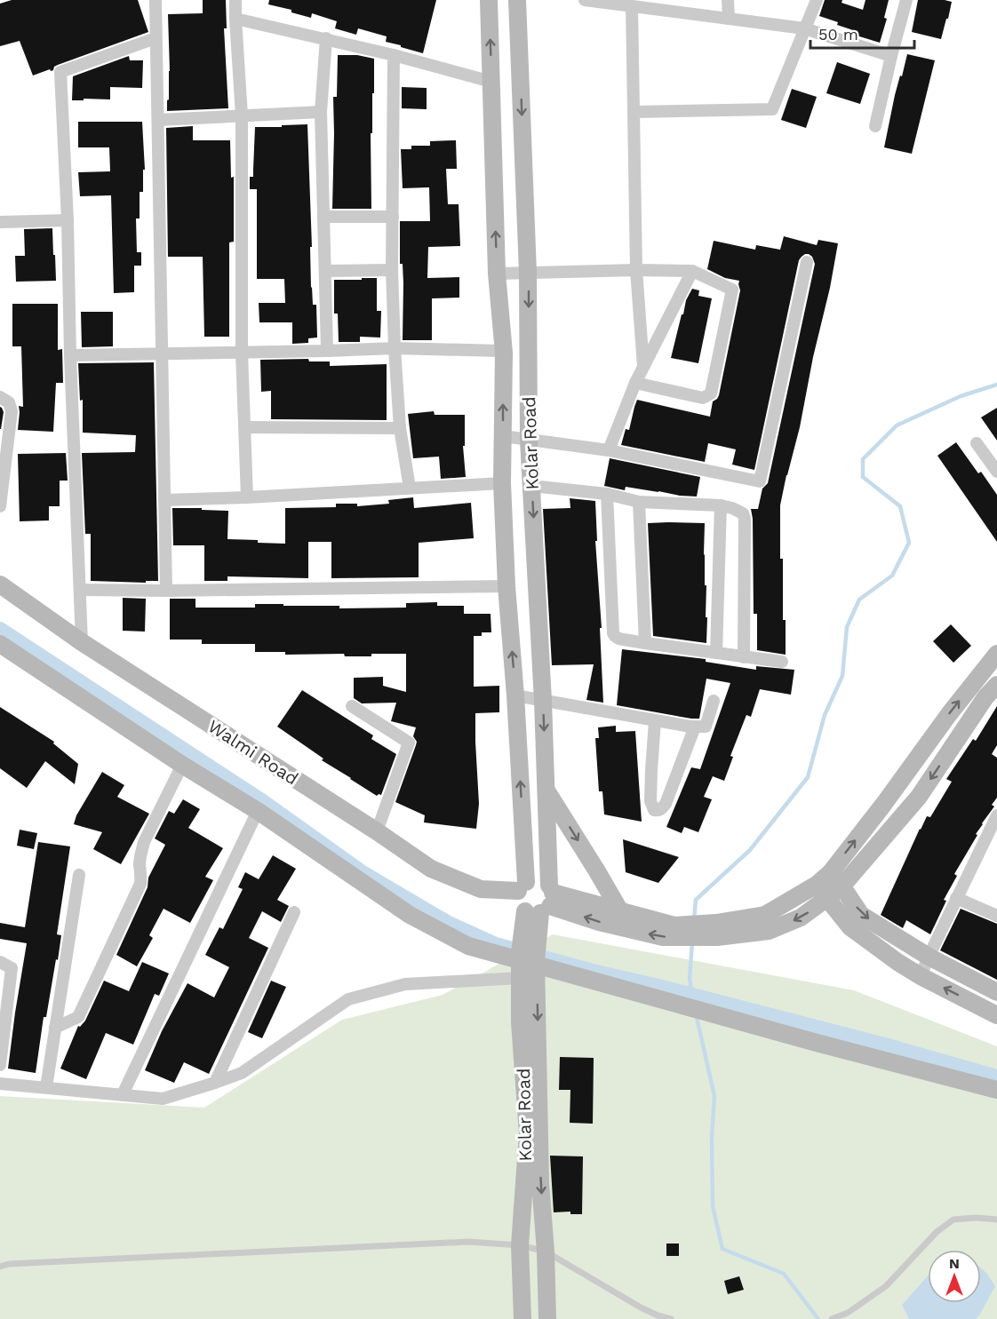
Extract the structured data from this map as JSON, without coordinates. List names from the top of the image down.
{
  "streets": {
    "street": ["Kolar Road", "Walmi Road"]
  },
  "crossings": [
    ["Kolar Road", "Walmi Road"]
  ],
  "scale_bar": "50 m",
  "north": "top"
}
